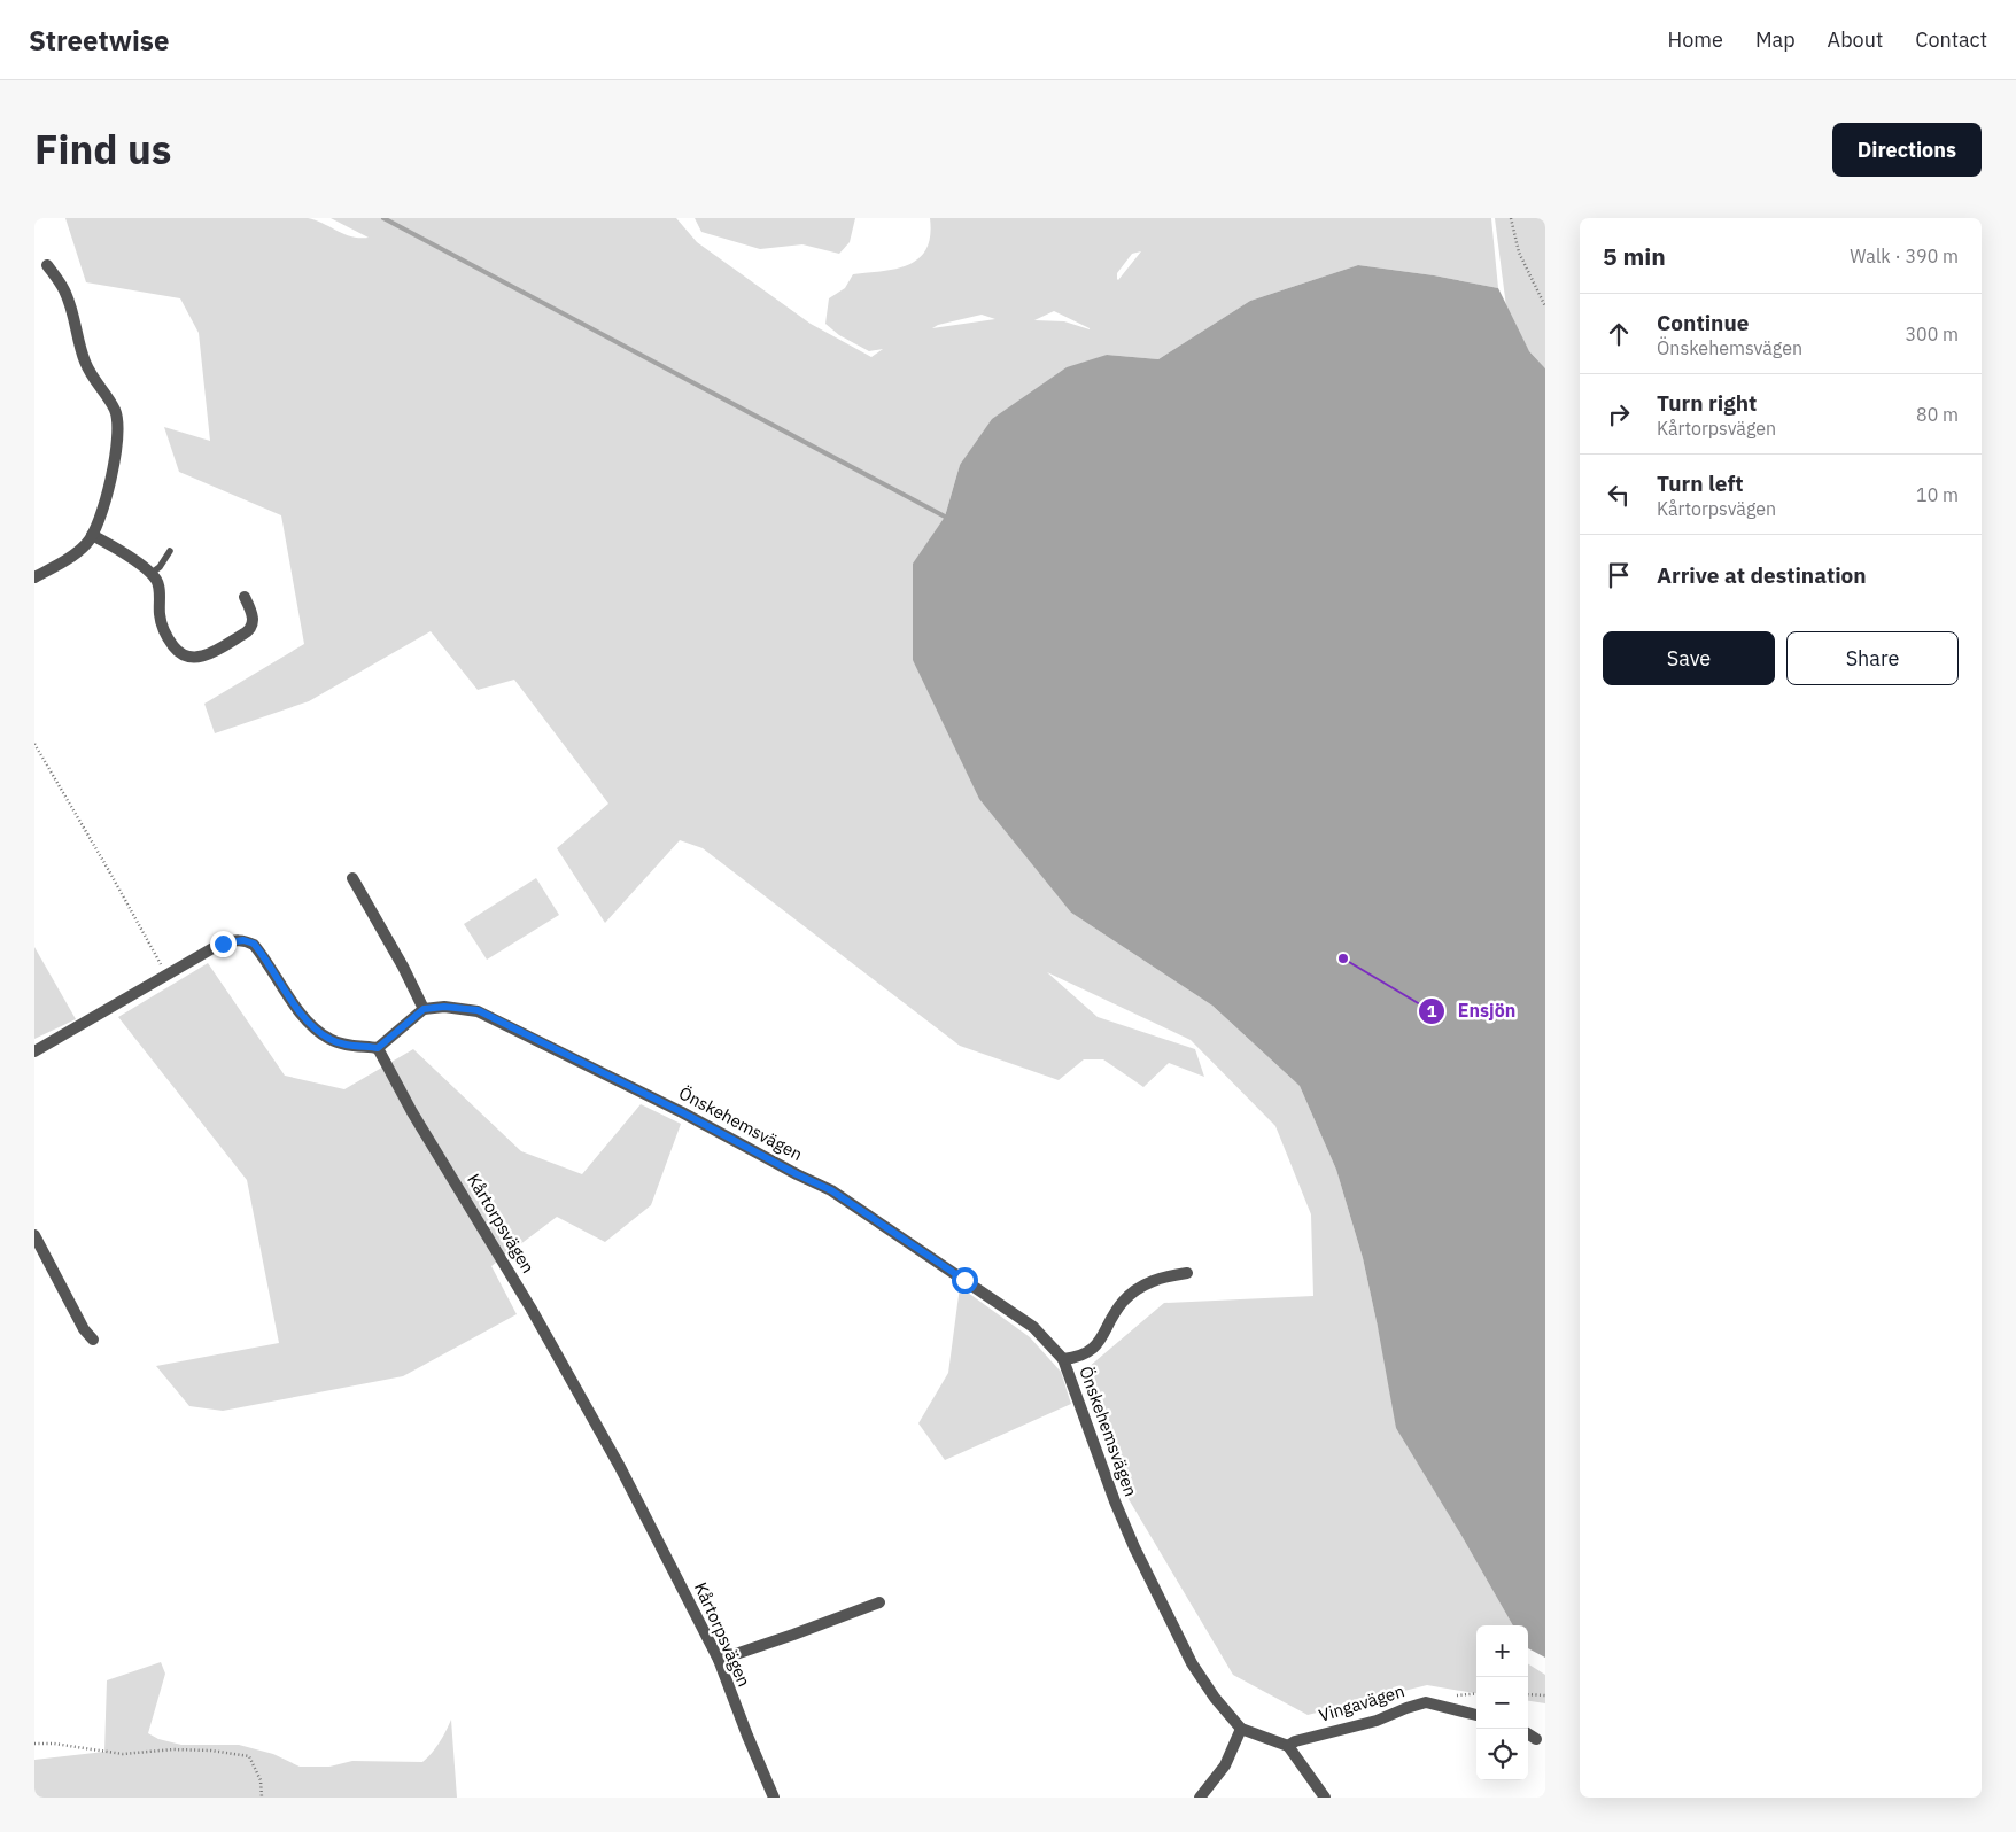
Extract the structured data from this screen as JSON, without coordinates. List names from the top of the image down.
{
  "streets": {
    "street": ["Önskehemsvägen", "Kårtorpsvägen", "Vingavägen"]
  },
  "crossings": [
    ["Önskehemsvägen", "Vingavägen"]
  ],
  "places": ["Ensjön"],
  "page": {
    "header": "Streetwise",
    "nav": [
      "Home",
      "Map",
      "About",
      "Contact"
    ],
    "title": "Find us",
    "buttons": [
      "Directions",
      ["Save", "Share"]
    ],
    "heading": ["5 min", "Walk · 390 m"],
    "list": [
      ["Continue", "Önskehemsvägen", "300 m"],
      ["Turn right", "Kårtorpsvägen", "80 m"],
      ["Turn left", "Kårtorpsvägen", "10 m"],
      "Arrive at destination"
    ],
    "map_buttons": ["+", "−"]
  }
}
